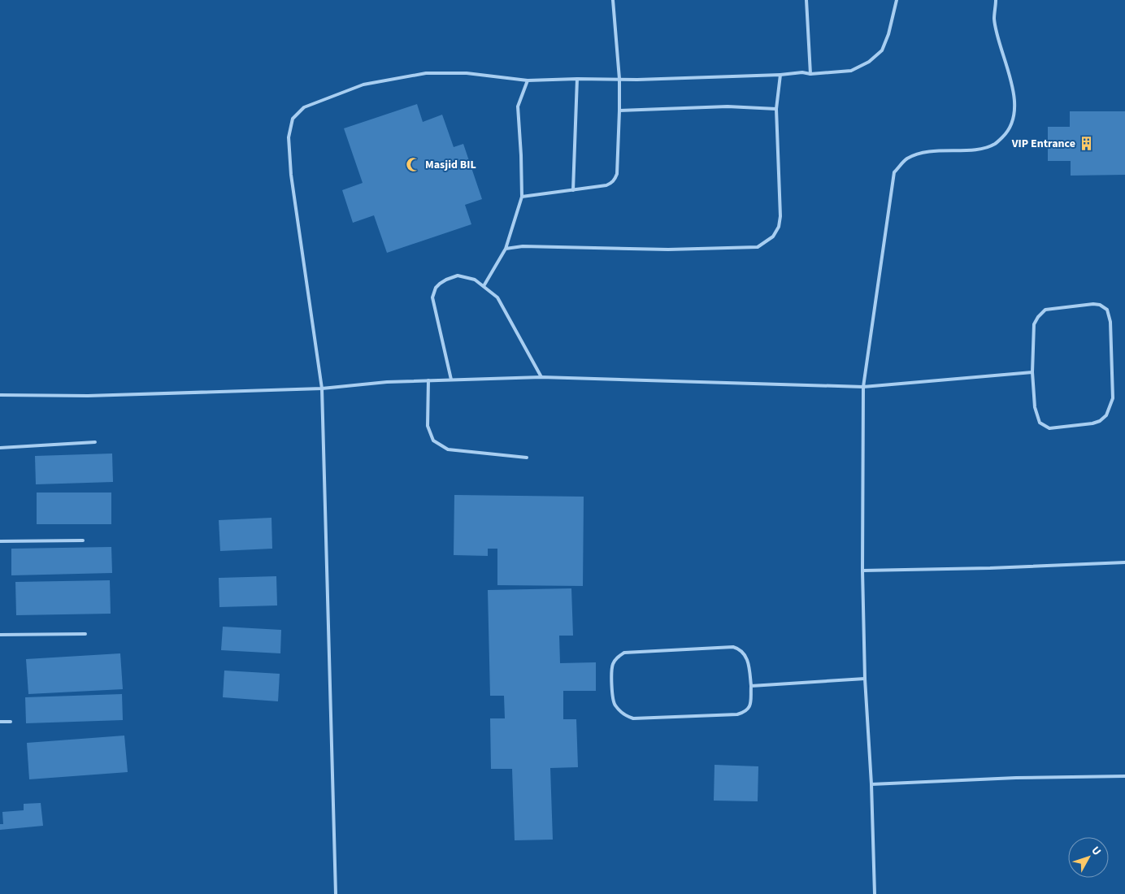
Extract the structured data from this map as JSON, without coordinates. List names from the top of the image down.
{
  "places": {
    "building": ["VIP Entrance"],
    "mosque": ["Masjid BIL"]
  },
  "north": "top right"
}
